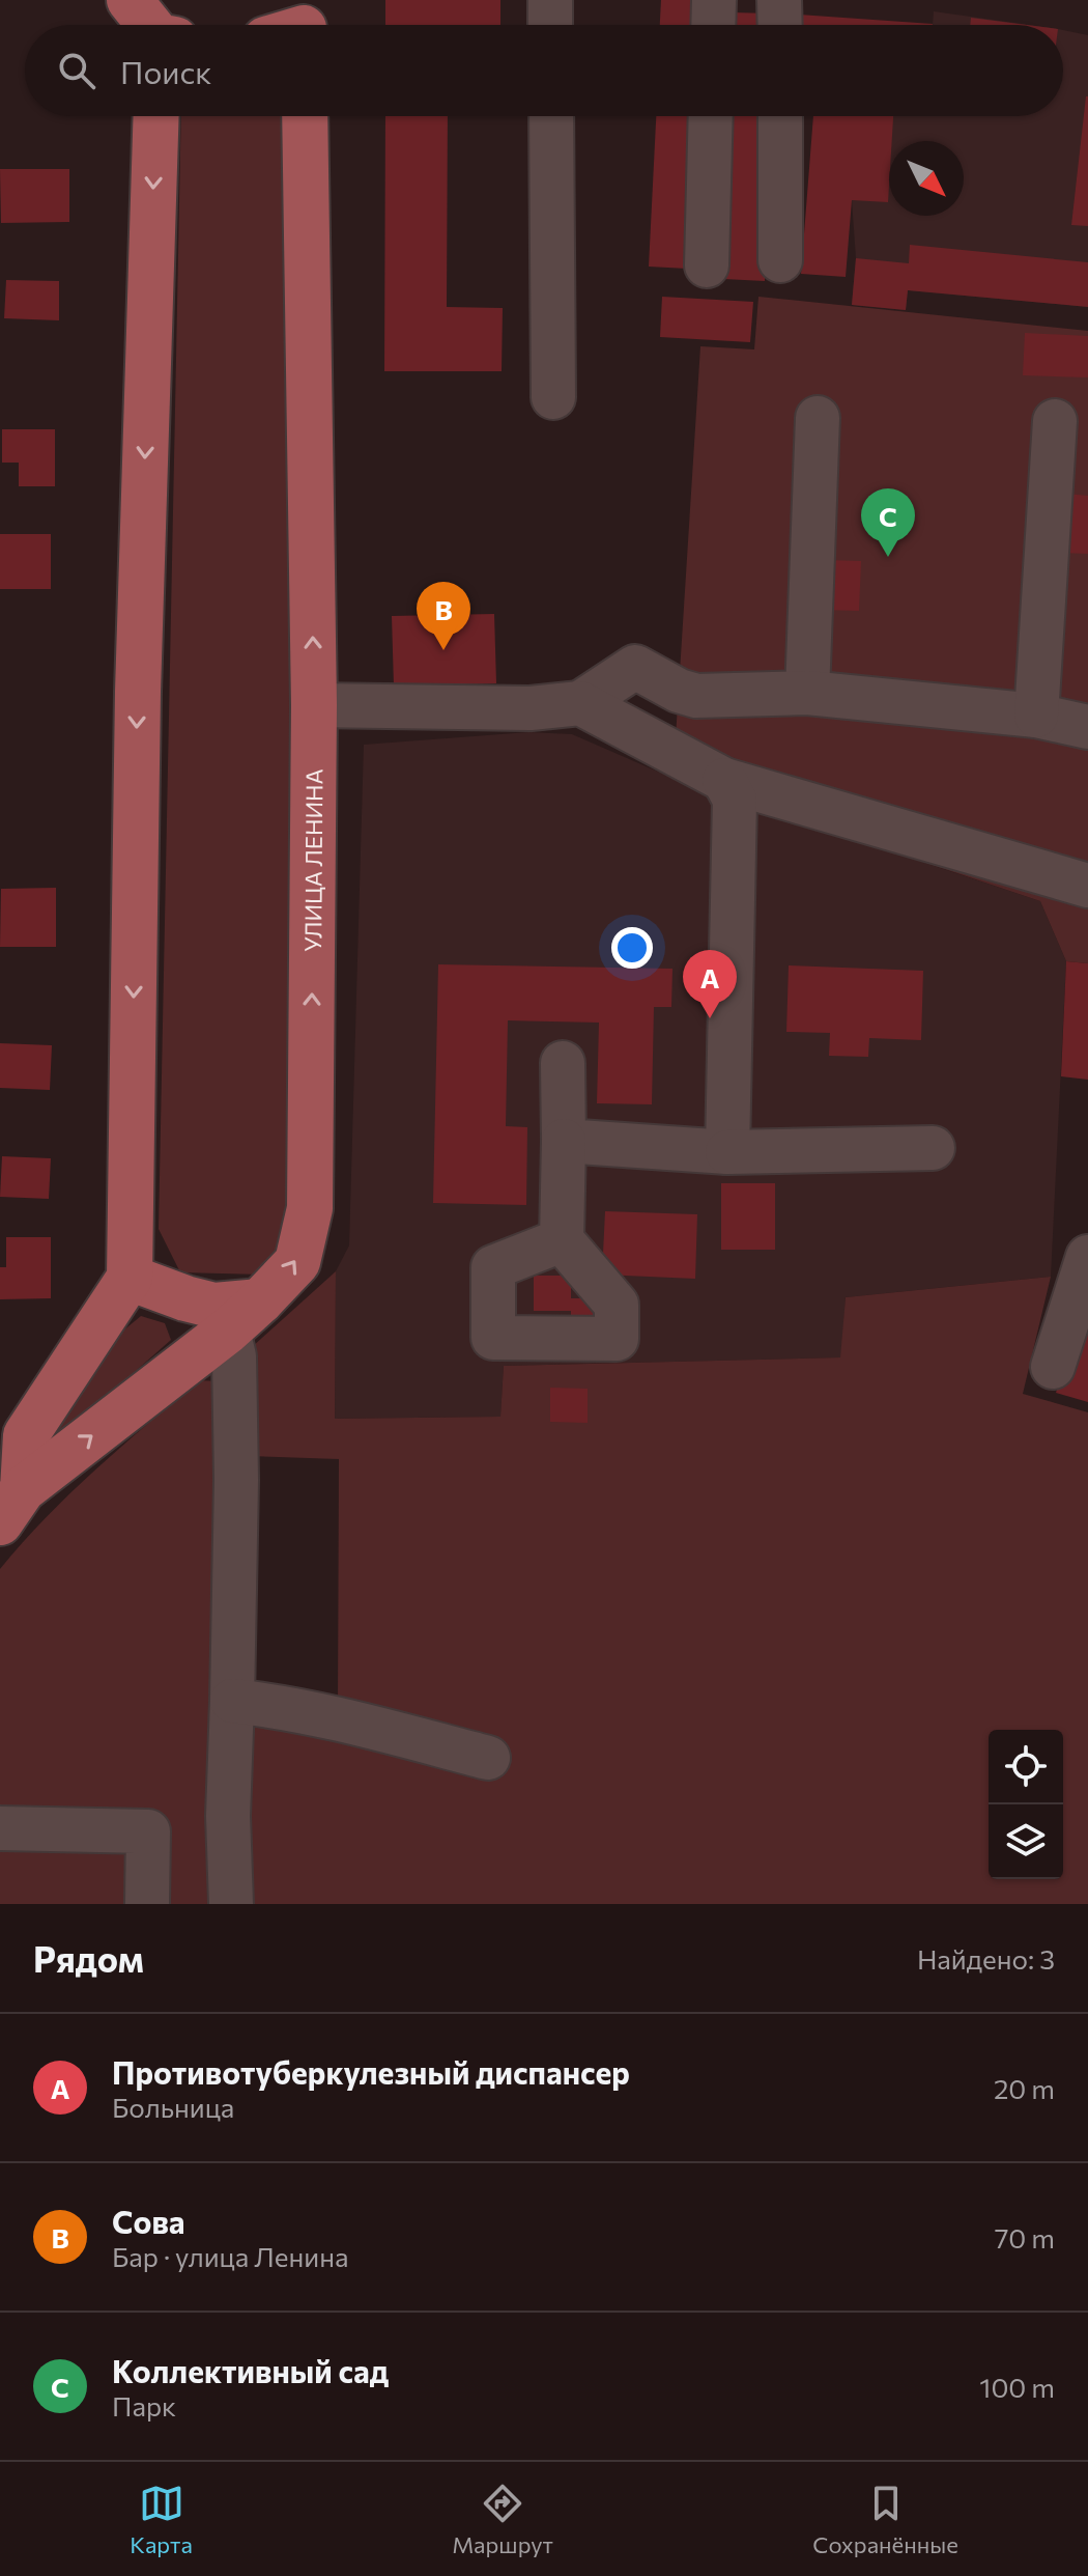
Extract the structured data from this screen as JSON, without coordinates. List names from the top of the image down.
{
  "streets": {
    "main road": ["УЛИЦА ЛЕНИНА"]
  },
  "north": "bottom right",
  "page": {
    "search": "Поиск",
    "pins": ["C", "B", "A"],
    "heading": ["Рядом", "Найдено: 3"],
    "list": [
      {
        "mark": "A",
        "name": "Противотуберкулезный диспансер",
        "note": "Больница",
        "value": "20 m"
      },
      {
        "mark": "B",
        "name": "Сова",
        "note": "Бар · улица Ленина",
        "value": "70 m"
      },
      {
        "mark": "C",
        "name": "Коллективный сад",
        "note": "Парк",
        "value": "100 m"
      }
    ],
    "nav": ["Карта", "Маршрут", "Сохранённые"]
  }
}
